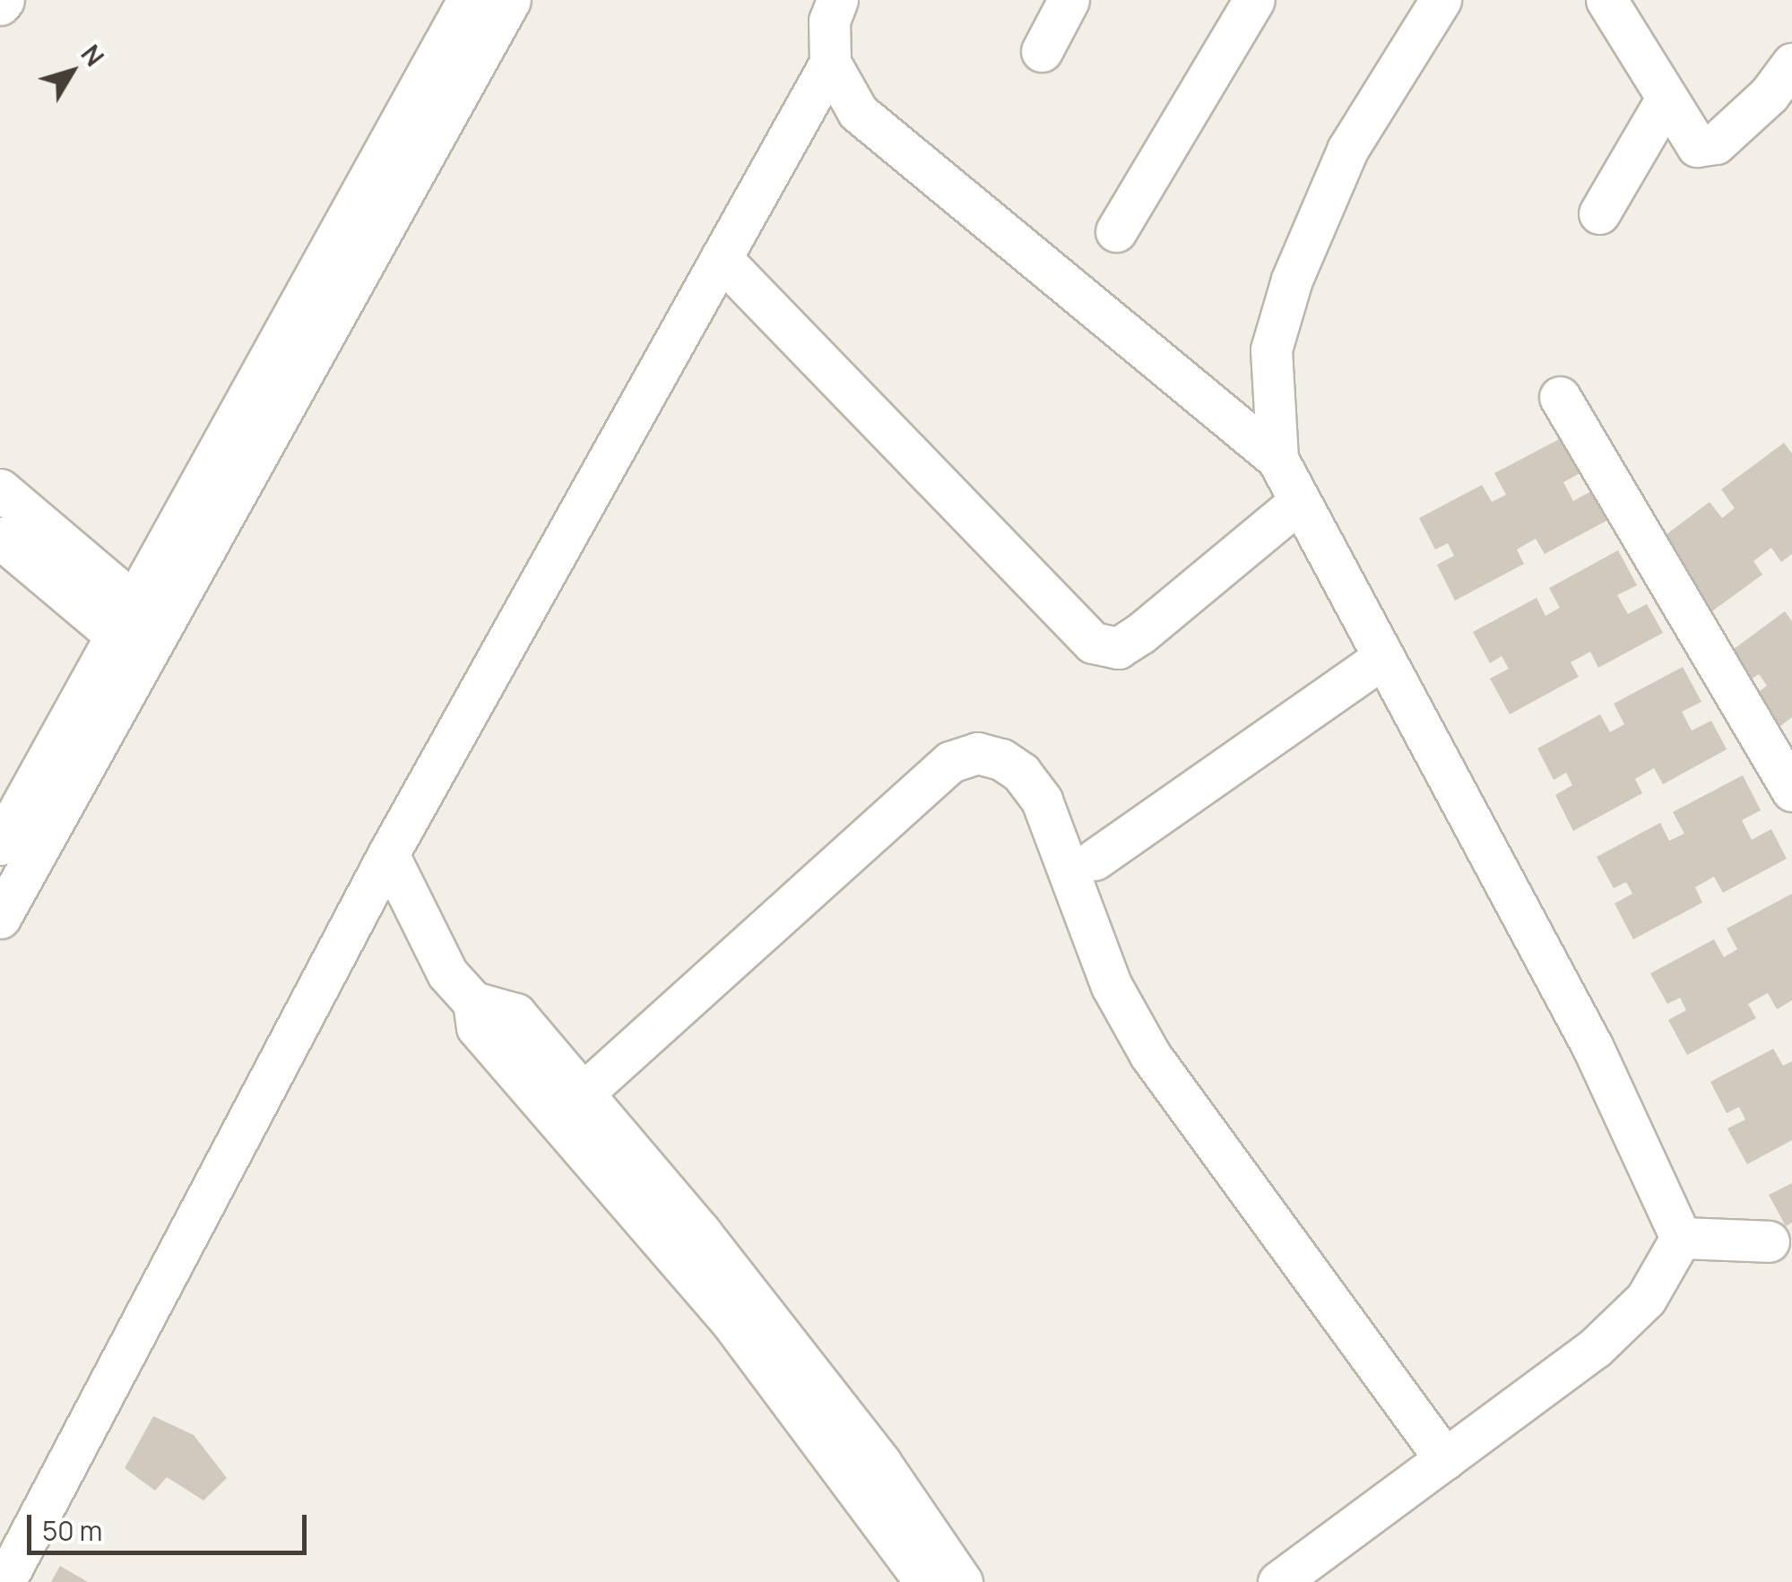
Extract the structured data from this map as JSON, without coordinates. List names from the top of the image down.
{
  "scale_bar": "50 m",
  "north": "top right"
}
